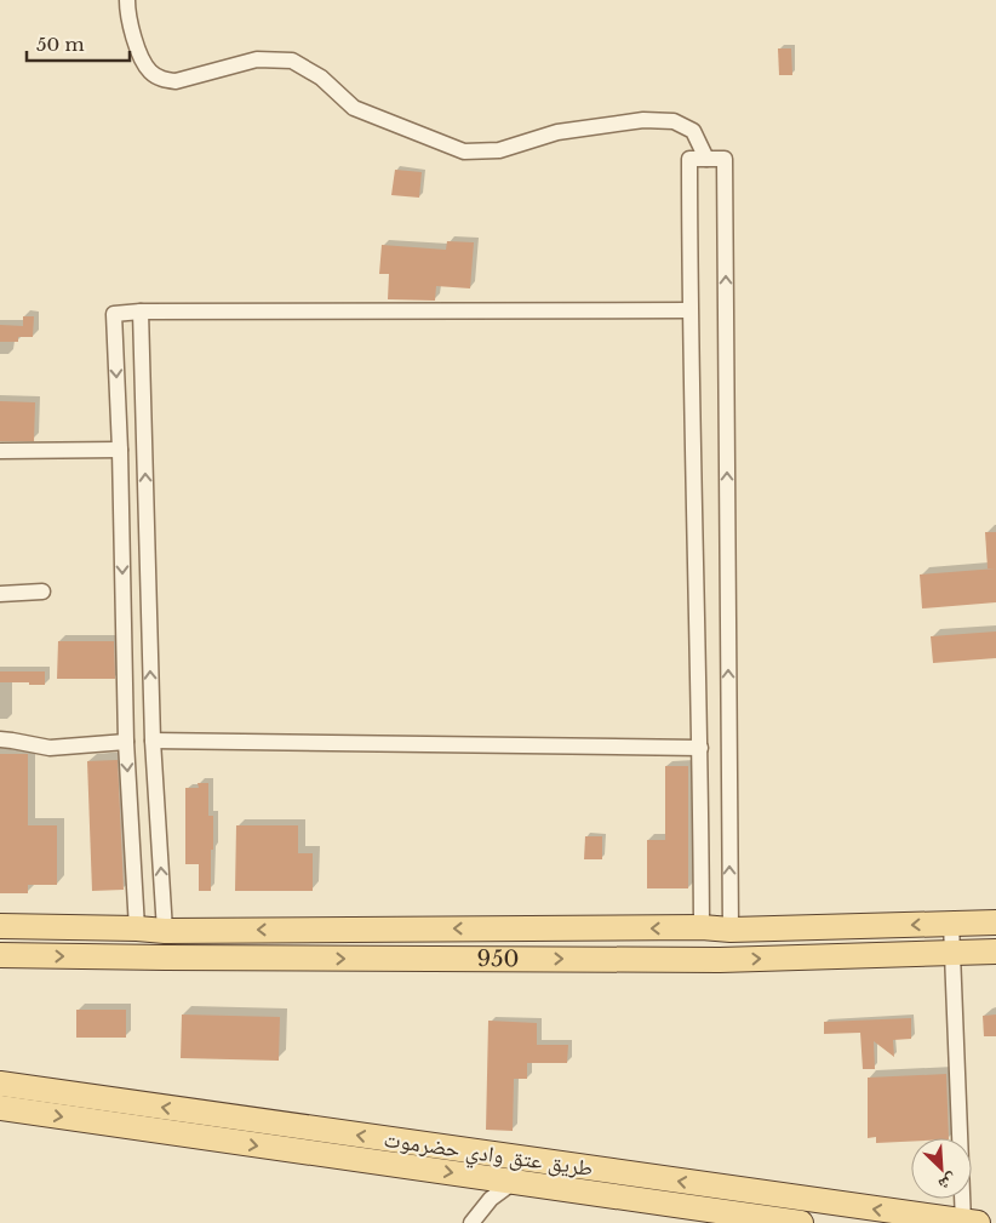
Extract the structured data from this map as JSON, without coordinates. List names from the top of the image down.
{
  "streets": {
    "main road": ["950", "طريق عتق وادي حضرموت"]
  },
  "scale_bar": "50 m",
  "north": "bottom right"
}
